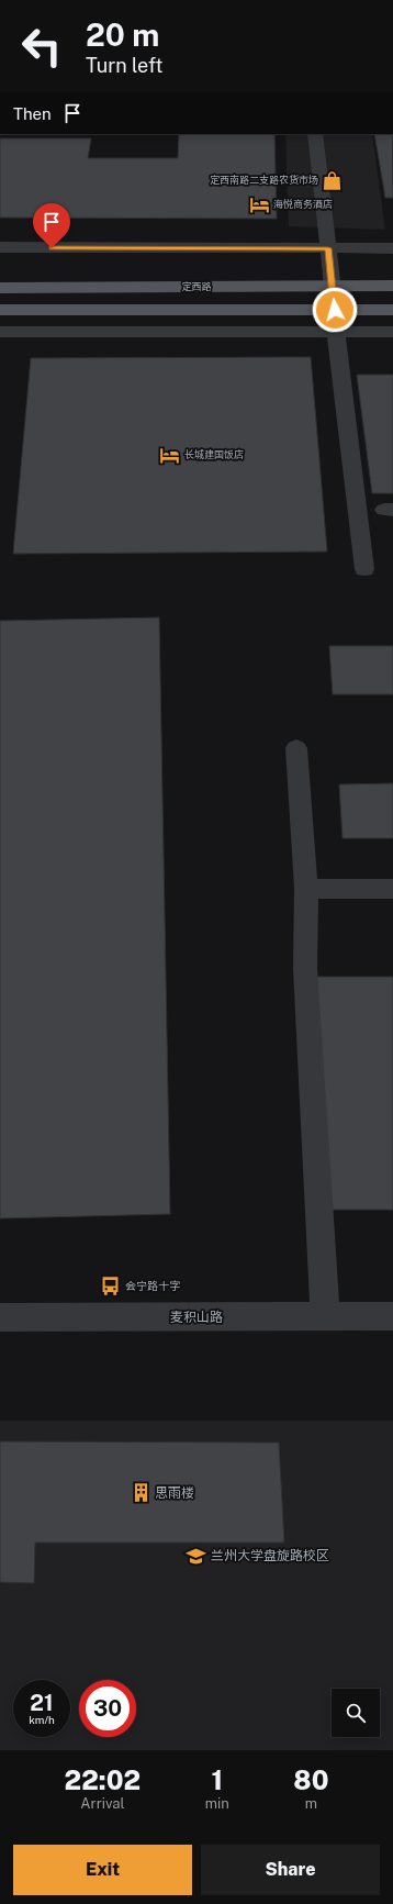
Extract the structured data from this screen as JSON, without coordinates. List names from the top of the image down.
{
  "streets": {
    "main road": ["定西路"],
    "street": ["麦积山路"]
  },
  "places": {
    "shop": ["定西南路二支路农货市场"],
    "hotel": ["海悦商务酒店", "长城建国饭店"],
    "bus stop": ["会宁路十字"],
    "building": ["思雨楼"],
    "school or university": ["兰州大学盘旋路校区"]
  },
  "page": {
    "turn": ["20 m", "Turn left"],
    "then": "Then",
    "speed": "21 km/h",
    "limit": "30",
    "eta": [
      "22:02",
      "Arrival",
      "1",
      "min",
      "80",
      "m"
    ],
    "buttons": ["Exit", "Share"]
  }
}
